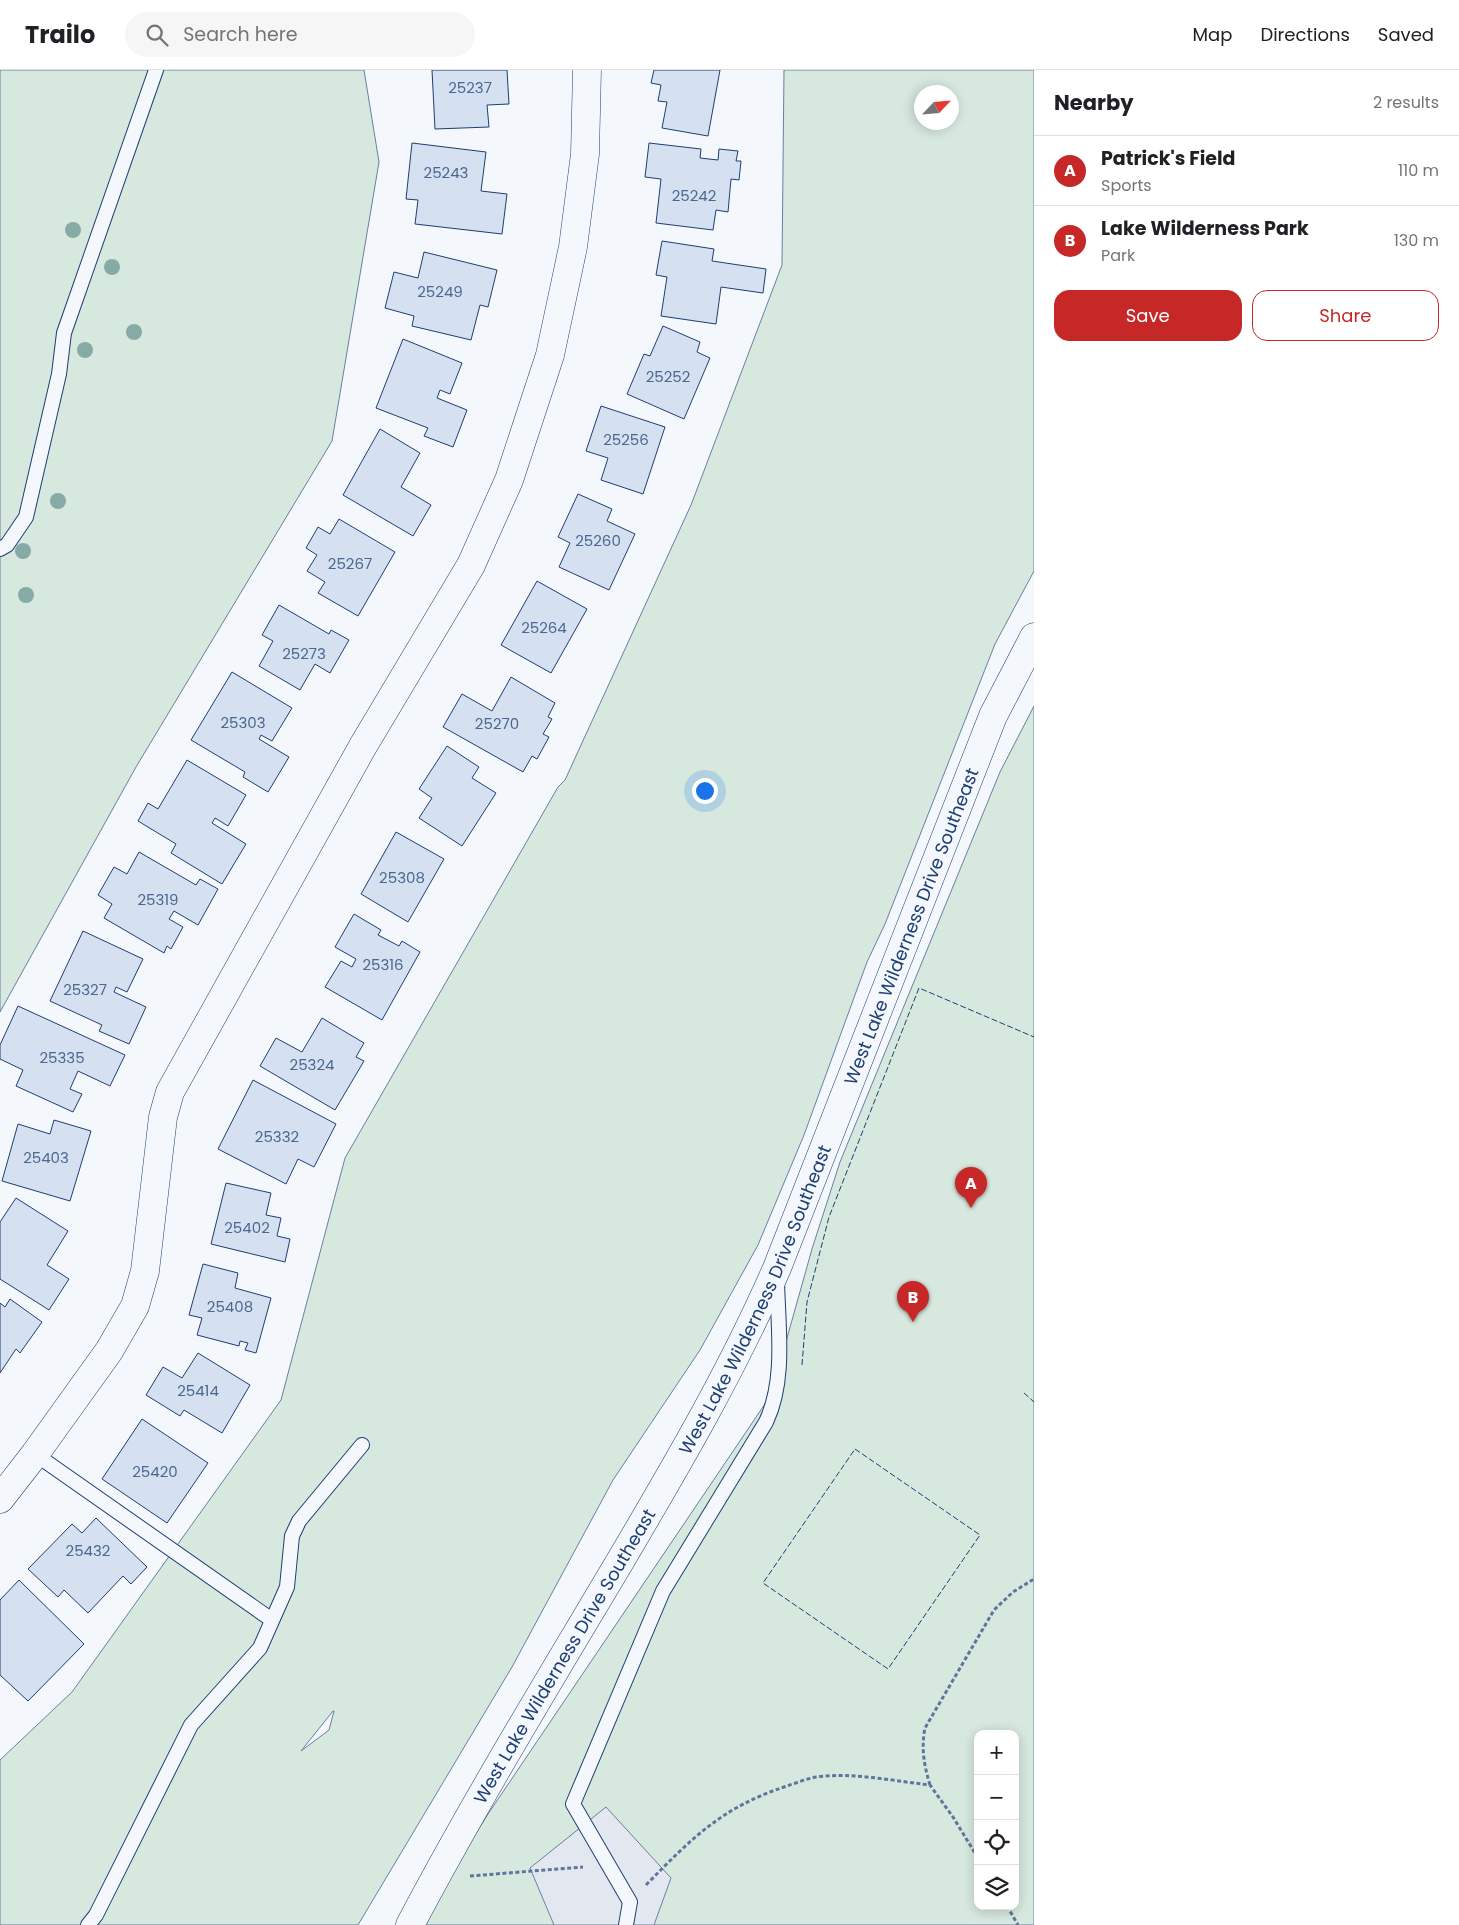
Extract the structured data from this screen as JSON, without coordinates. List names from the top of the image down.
{
  "streets": {
    "street": ["West Lake Wilderness Drive Southeast"]
  },
  "house_numbers": [
    "25237",
    "25243",
    "25242",
    "25249",
    "25252",
    "25256",
    "25260",
    "25267",
    "25264",
    "25273",
    "25303",
    "25270",
    "25308",
    "25319",
    "25316",
    "25327",
    "25335",
    "25324",
    "25332",
    "25403",
    "25402",
    "25408",
    "25414",
    "25420",
    "25432"
  ],
  "north": "top right",
  "page": {
    "header": "Trailo",
    "search": "Search here",
    "nav": ["Map", "Directions", "Saved"],
    "heading": ["Nearby", "2 results"],
    "list": [
      {
        "mark": "A",
        "name": "Patrick's Field",
        "note": "Sports",
        "value": "110 m"
      },
      {
        "mark": "B",
        "name": "Lake Wilderness Park",
        "note": "Park",
        "value": "130 m"
      }
    ],
    "buttons": ["Save", "Share"],
    "pins": ["A", "B"],
    "map_buttons": ["+", "−"]
  }
}
